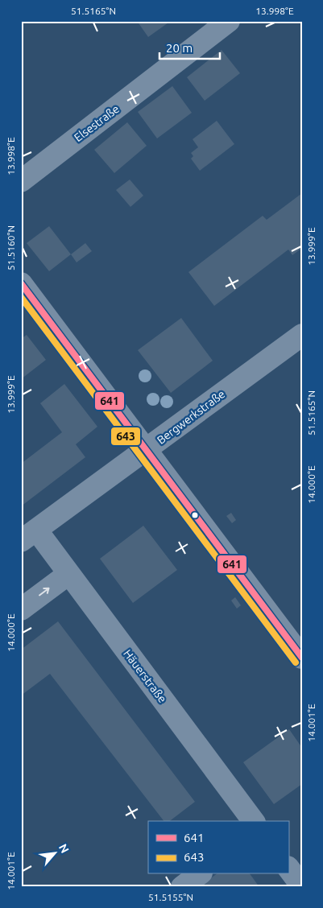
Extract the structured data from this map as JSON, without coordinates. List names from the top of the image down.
{
  "streets": {
    "street": ["Elsestraße", "Bergwerkstraße", "Häuerstraße"]
  },
  "crossings": [
    ["Bergwerkstraße", "Häuerstraße"]
  ],
  "lines": ["transit line 641", "transit line 643"],
  "legend": ["641", "643"],
  "scale_bar": "20 m",
  "north": "top right",
  "coordinates": [
    "51.5165°N",
    "13.998°E",
    "13.999°E",
    "51.5160°N",
    "14.000°E",
    "14.001°E",
    "51.5155°N"
  ]
}
